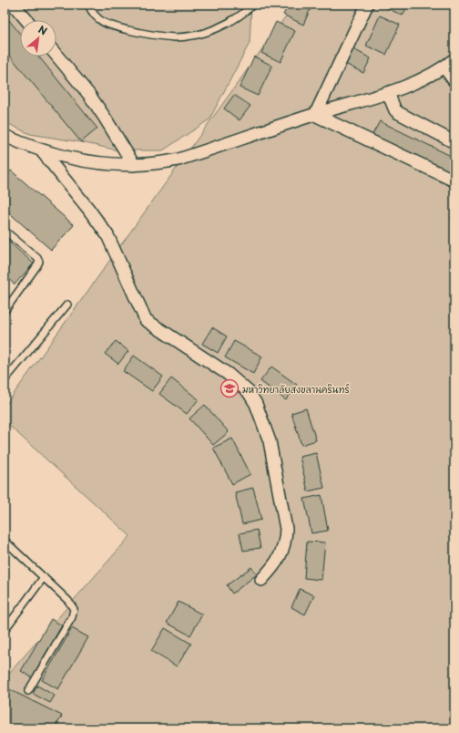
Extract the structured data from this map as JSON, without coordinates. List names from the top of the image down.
{
  "places": {
    "school or university": ["มหาวิทยาลัยสงขลานครินทร์"]
  },
  "north": "top right"
}
